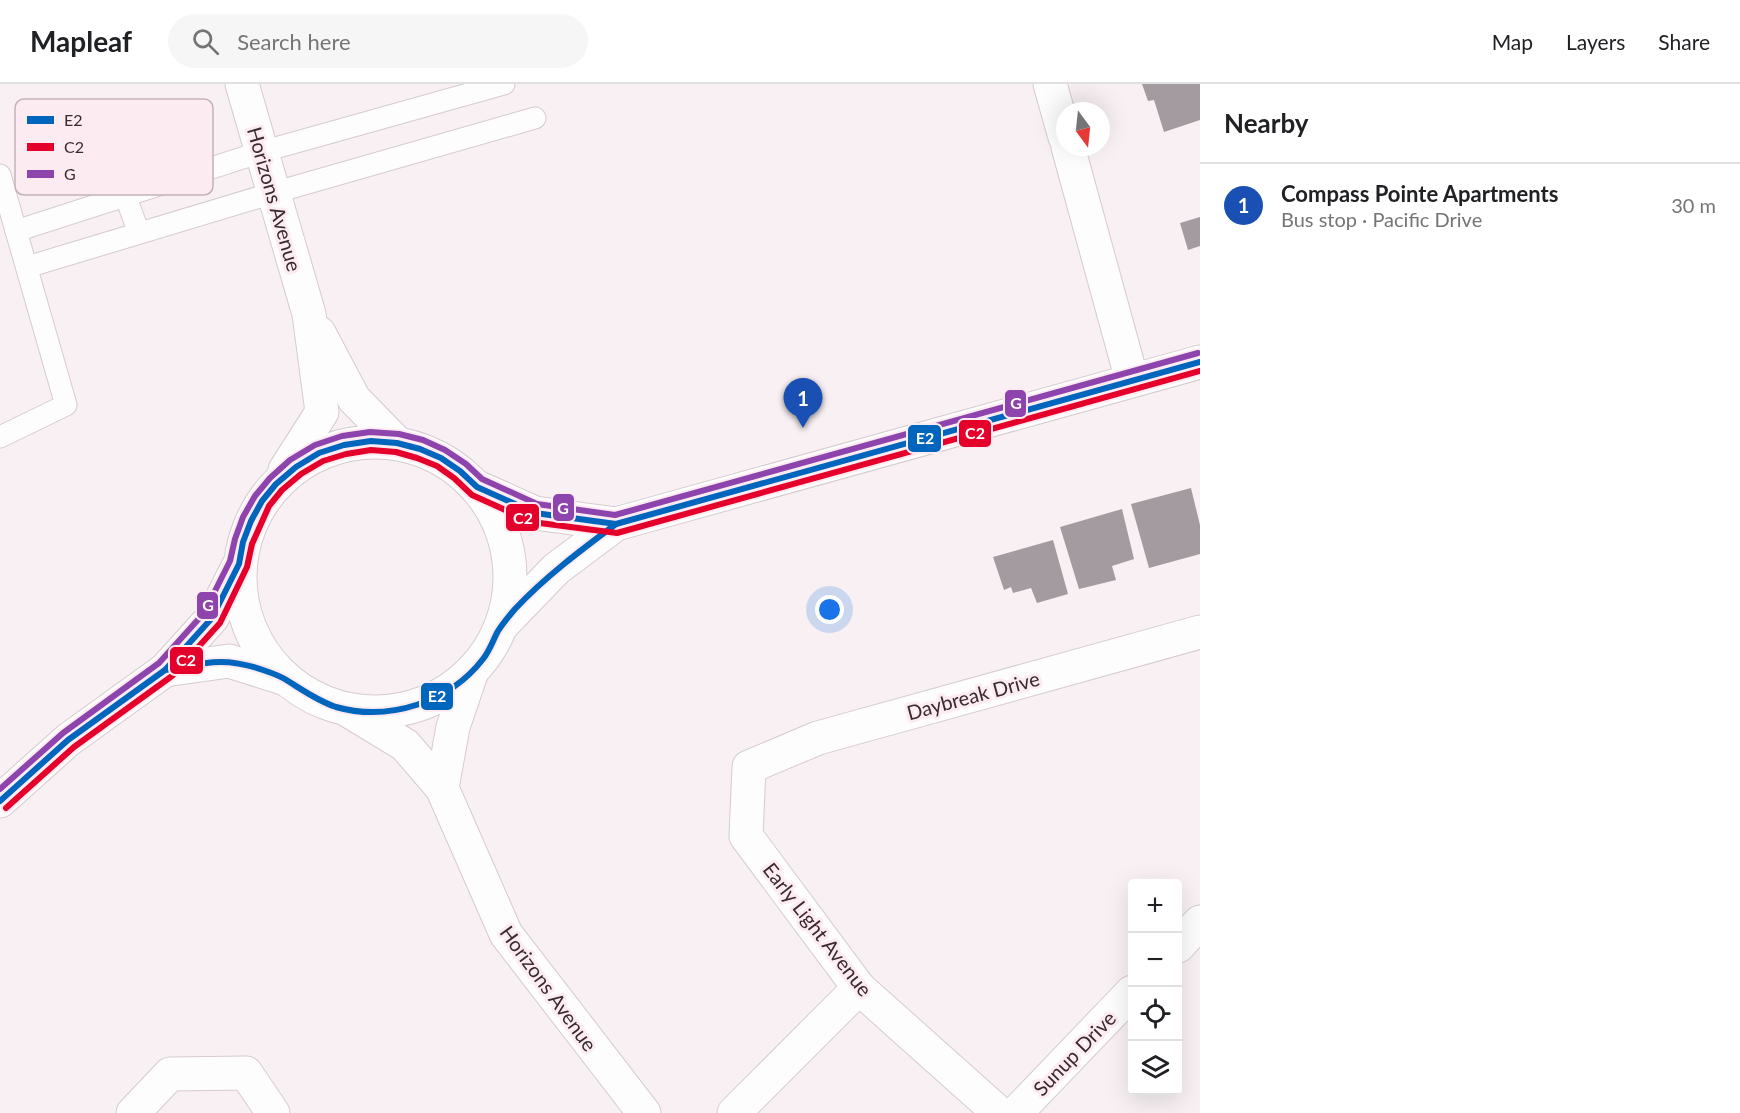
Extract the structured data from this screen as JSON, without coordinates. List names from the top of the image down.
{
  "streets": {
    "street": [
      "Horizons Avenue",
      "Daybreak Drive",
      "Early Light Avenue",
      "Sunup Drive"
    ]
  },
  "crossings": [
    ["Daybreak Drive", "Early Light Avenue"]
  ],
  "lines": ["transit line G", "transit line E2", "transit line C2"],
  "legend": ["E2", "C2", "G"],
  "north": "bottom",
  "page": {
    "header": "Mapleaf",
    "search": "Search here",
    "nav": ["Map", "Layers", "Share"],
    "heading": "Nearby",
    "list": [
      {
        "mark": "1",
        "name": "Compass Pointe Apartments",
        "note": "Bus stop · Pacific Drive",
        "value": "30 m"
      }
    ],
    "pins": "1",
    "map_buttons": ["+", "−"]
  }
}
